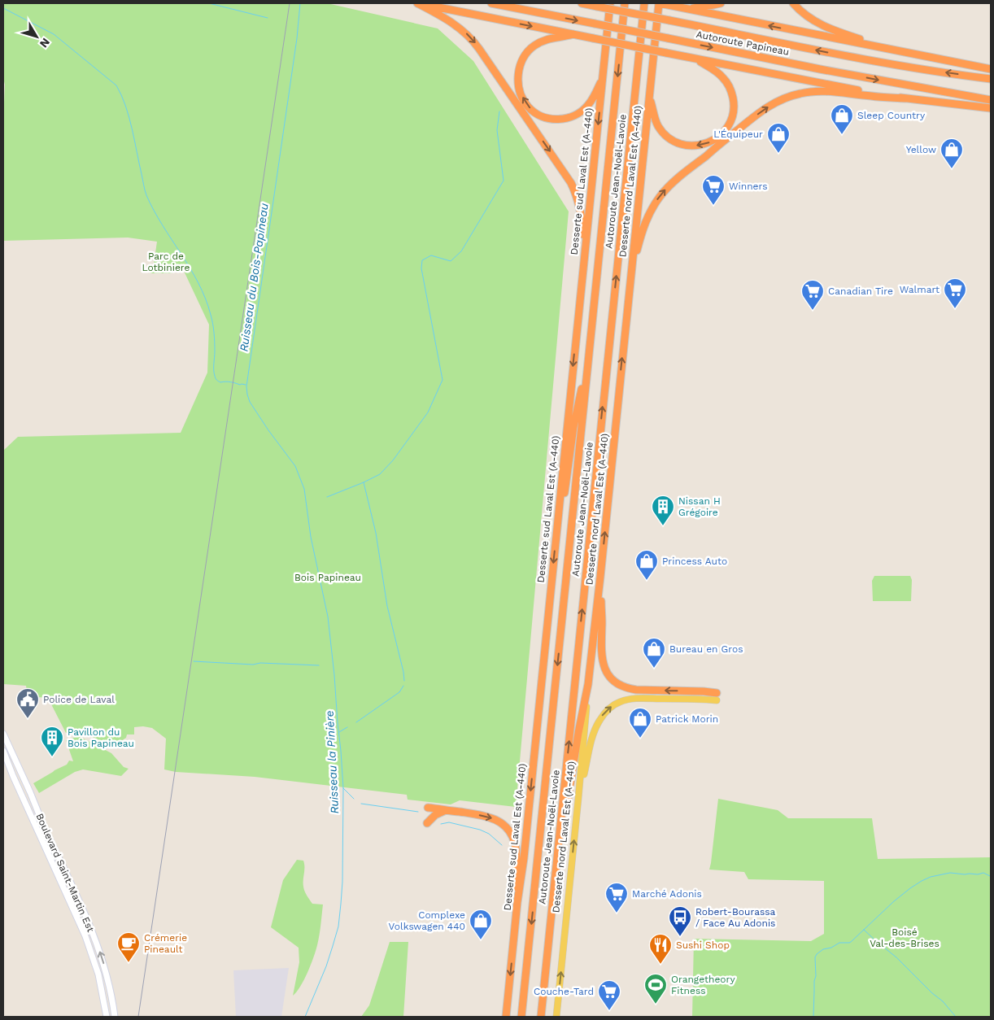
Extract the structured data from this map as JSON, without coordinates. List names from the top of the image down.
{
  "streets": {
    "highway": [
      "Autoroute Papineau",
      "Desserte sud Laval Est (A-440)",
      "Autoroute Jean-Noël-Lavoie",
      "Desserte nord Laval Est (A-440)"
    ],
    "main road": ["Boulevard Saint-Martin Est"]
  },
  "water": ["Ruisseau du Bois-Papineau", "Ruisseau la Pinière"],
  "parks": ["Parc de Lotbiniere", "Bois Papineau", "Boisé Val-des-Brises"],
  "places": {
    "shop": [
      "Sleep Country",
      "L'Équipeur",
      "Yellow",
      "Princess Auto",
      "Bureau en Gros",
      "Patrick Morin",
      "Complexe Volkswagen 440"
    ],
    "supermarket": [
      "Winners",
      "Walmart",
      "Canadian Tire",
      "Marché Adonis",
      "Couche-Tard"
    ],
    "building": ["Nissan H Grégoire", "Pavillon du Bois Papineau"],
    "public building": ["Police de Laval"],
    "bus stop": ["Robert-Bourassa / Face Au Adonis"],
    "cafe": ["Crémerie Pineault"],
    "restaurant": ["Sushi Shop"],
    "sports": ["Orangetheory Fitness"]
  },
  "north": "bottom right"
}
